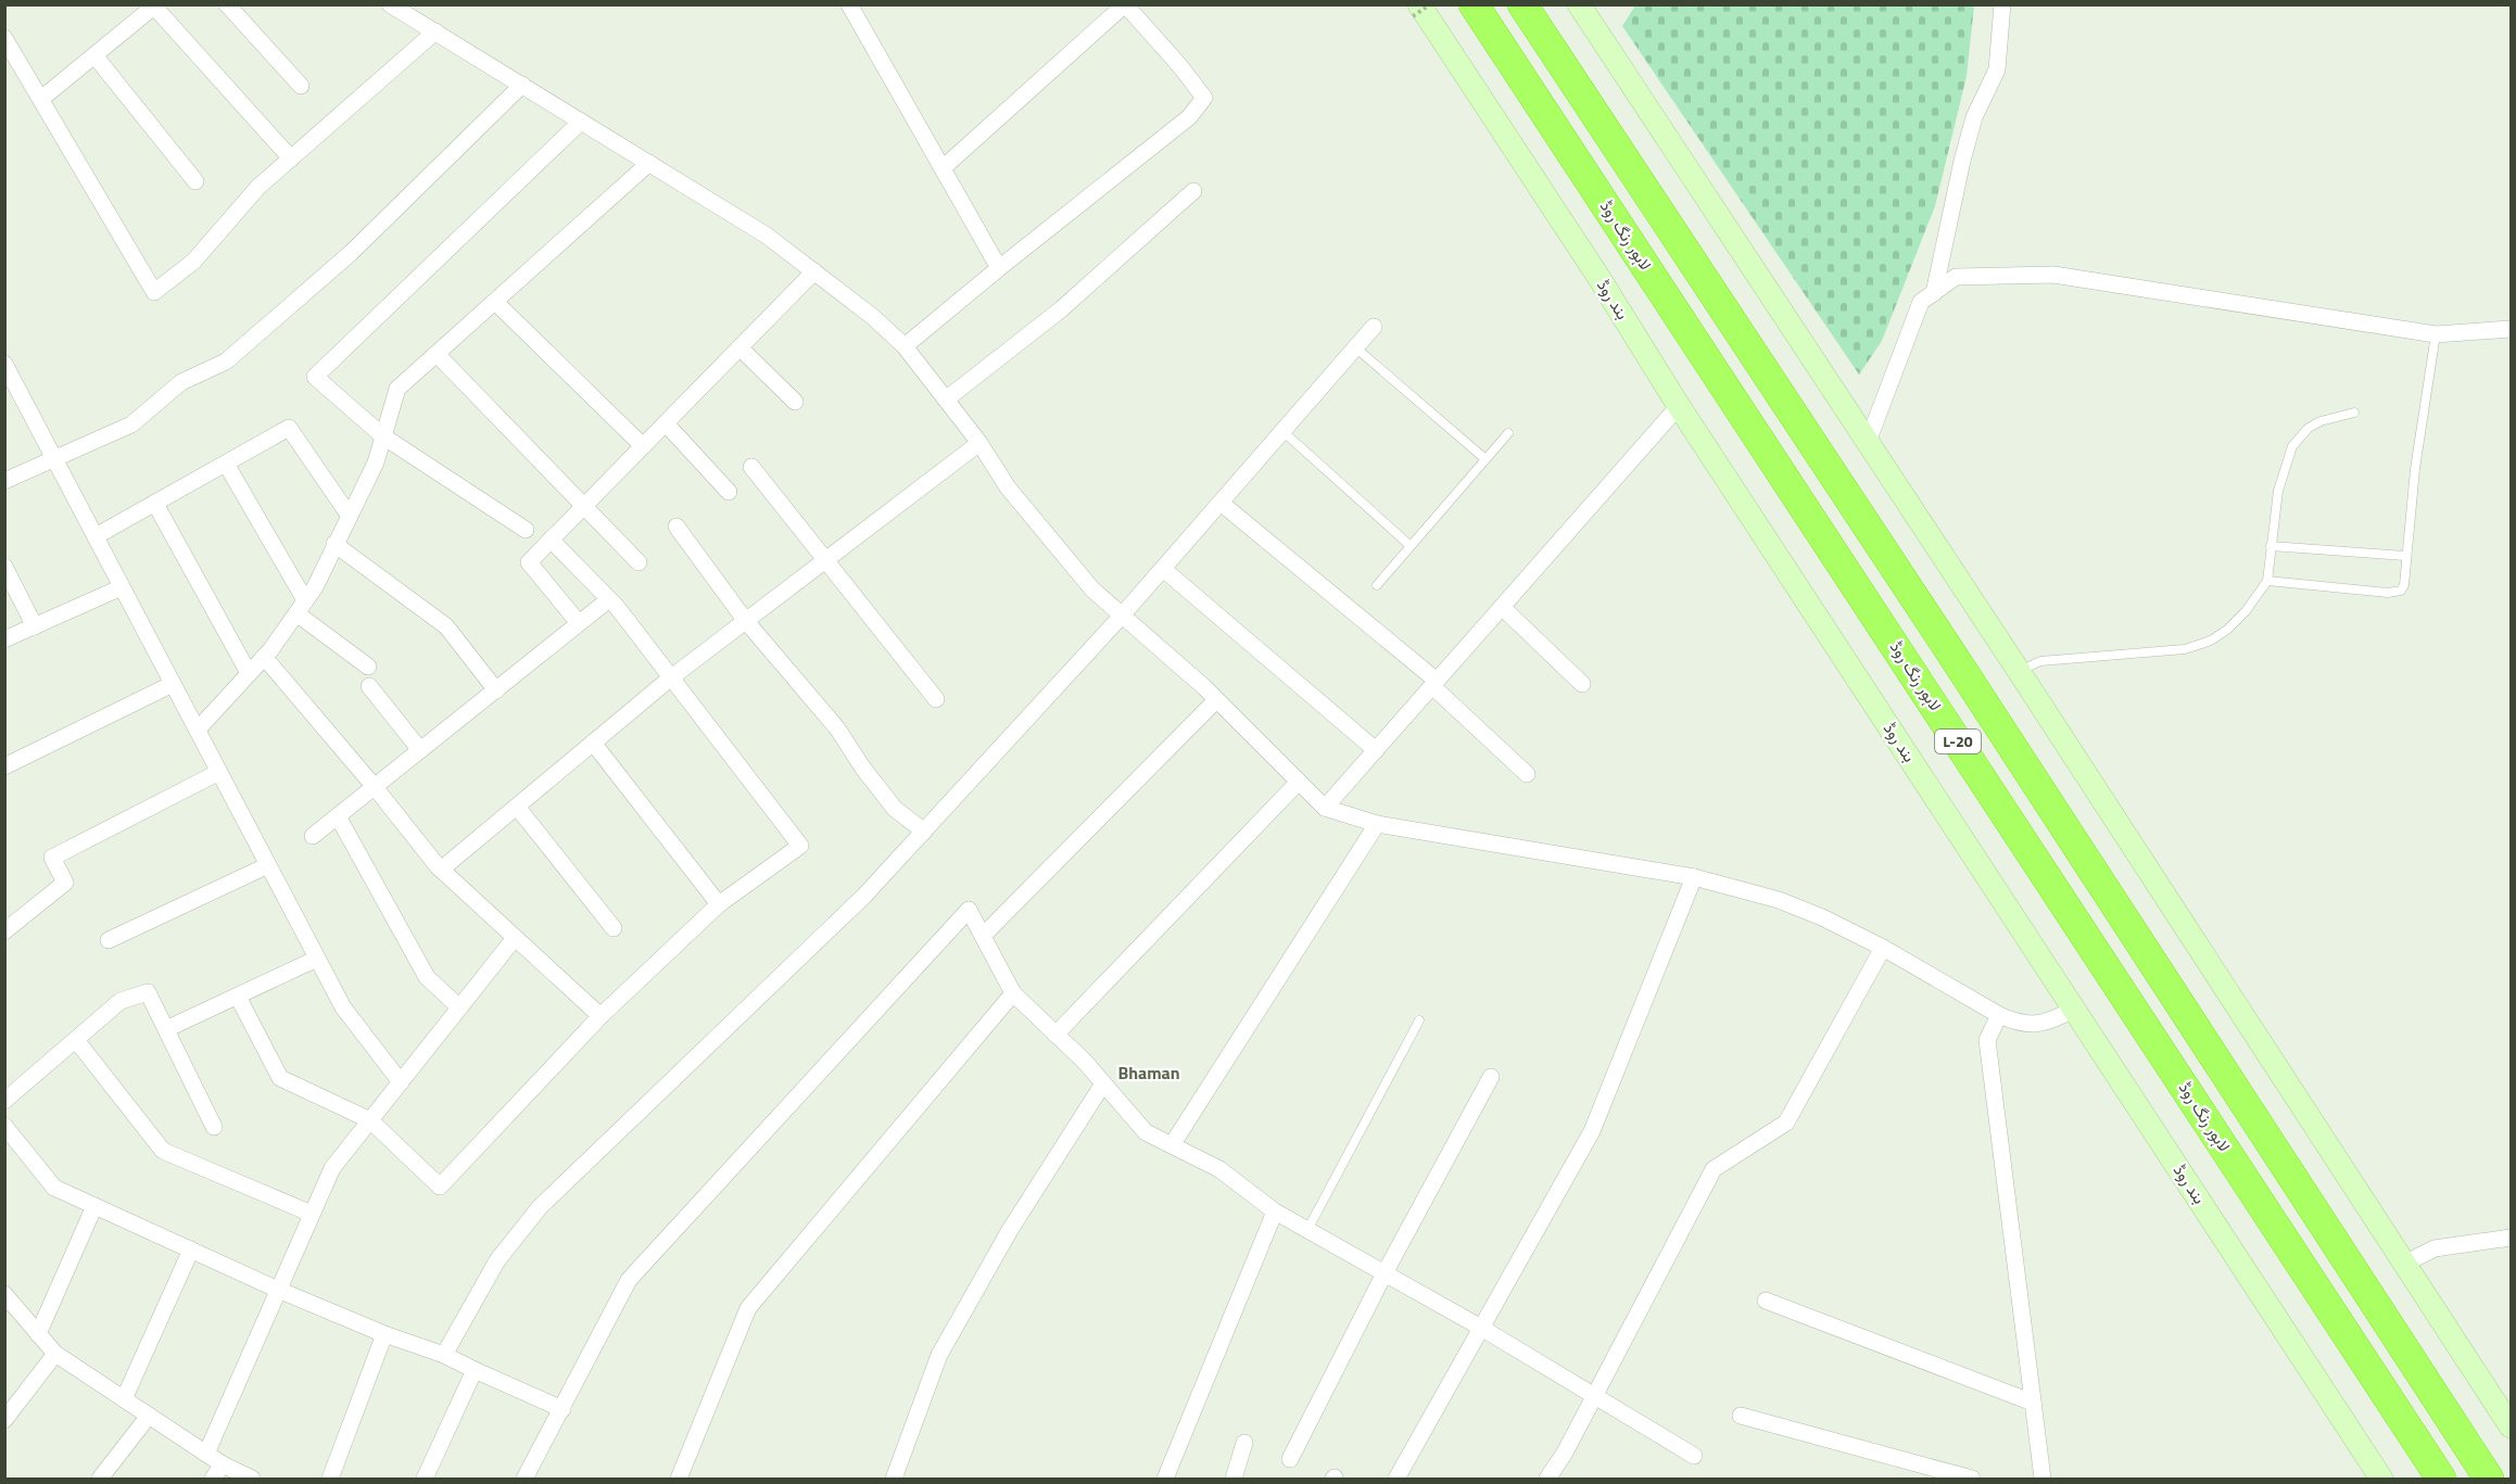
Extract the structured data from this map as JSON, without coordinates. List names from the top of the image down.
{
  "streets": {
    "highway": ["لاہور رنگ روڈ", "L-20"],
    "main road": ["بند روڈ"]
  },
  "districts": ["Bhaman"]
}
